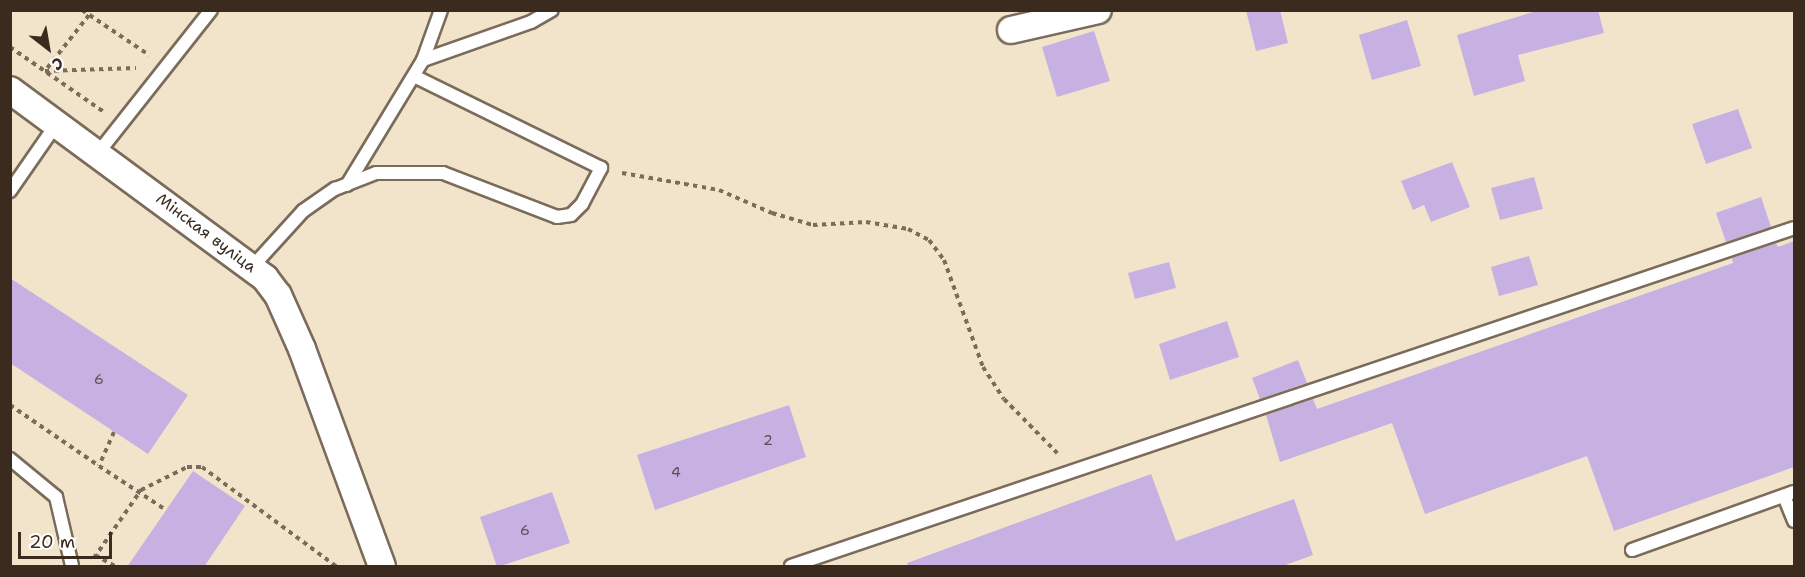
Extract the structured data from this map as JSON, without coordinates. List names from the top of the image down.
{
  "streets": {
    "street": ["Мінская вуліца"]
  },
  "house_numbers": [
    "6",
    "2",
    "4",
    "6"
  ],
  "scale_bar": "20 m",
  "north": "bottom right"
}
